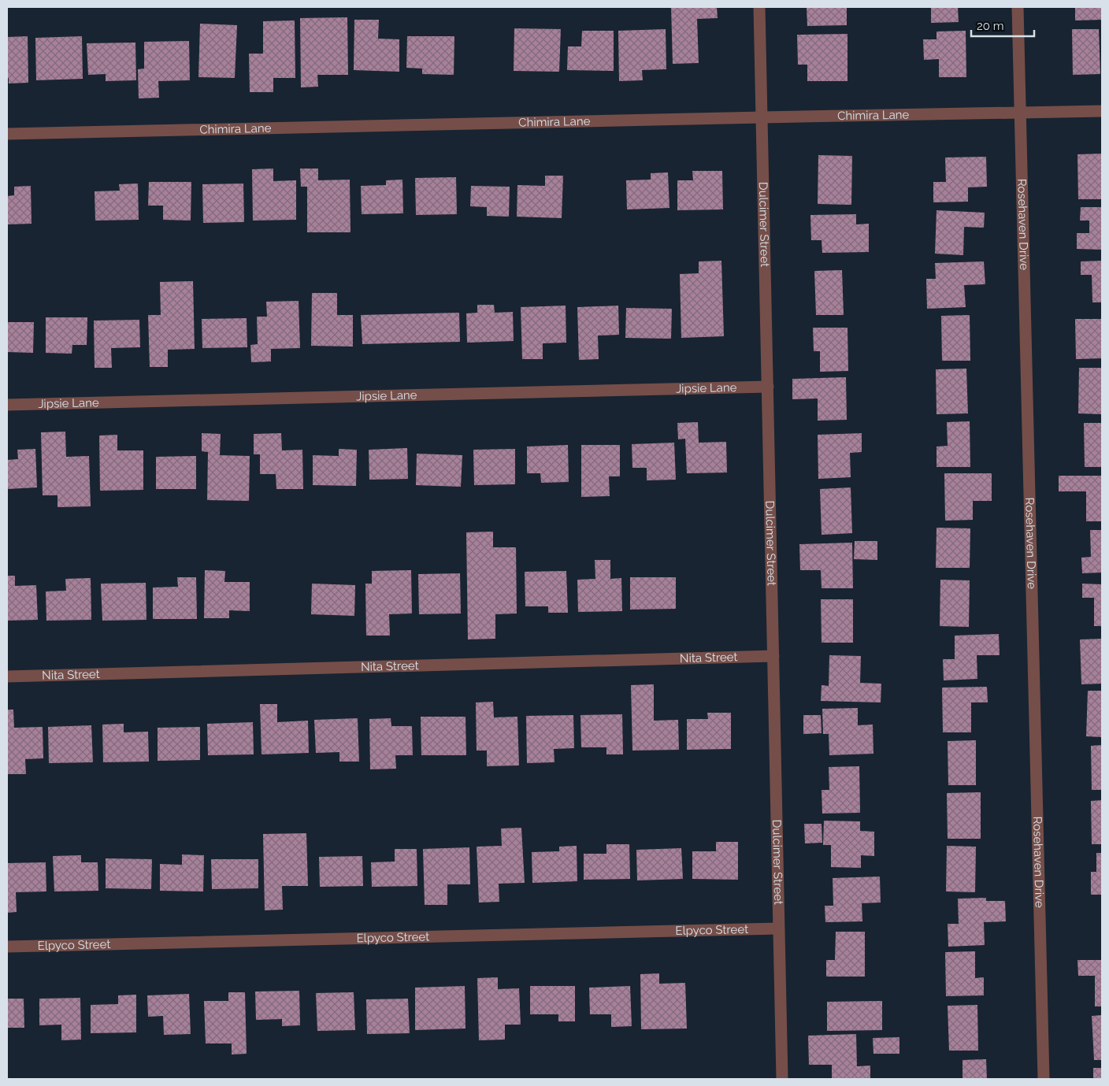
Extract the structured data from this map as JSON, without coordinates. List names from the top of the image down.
{
  "streets": {
    "street": [
      "Chimira Lane",
      "Dulcimer Street",
      "Rosehaven Drive",
      "Jipsie Lane",
      "Nita Street",
      "Elpyco Street"
    ]
  },
  "crossings": [
    ["Chimira Lane", "Dulcimer Street"],
    ["Chimira Lane", "Rosehaven Drive"],
    ["Dulcimer Street", "Jipsie Lane"],
    ["Dulcimer Street", "Nita Street"],
    ["Dulcimer Street", "Elpyco Street"]
  ],
  "scale_bar": "20 m"
}
